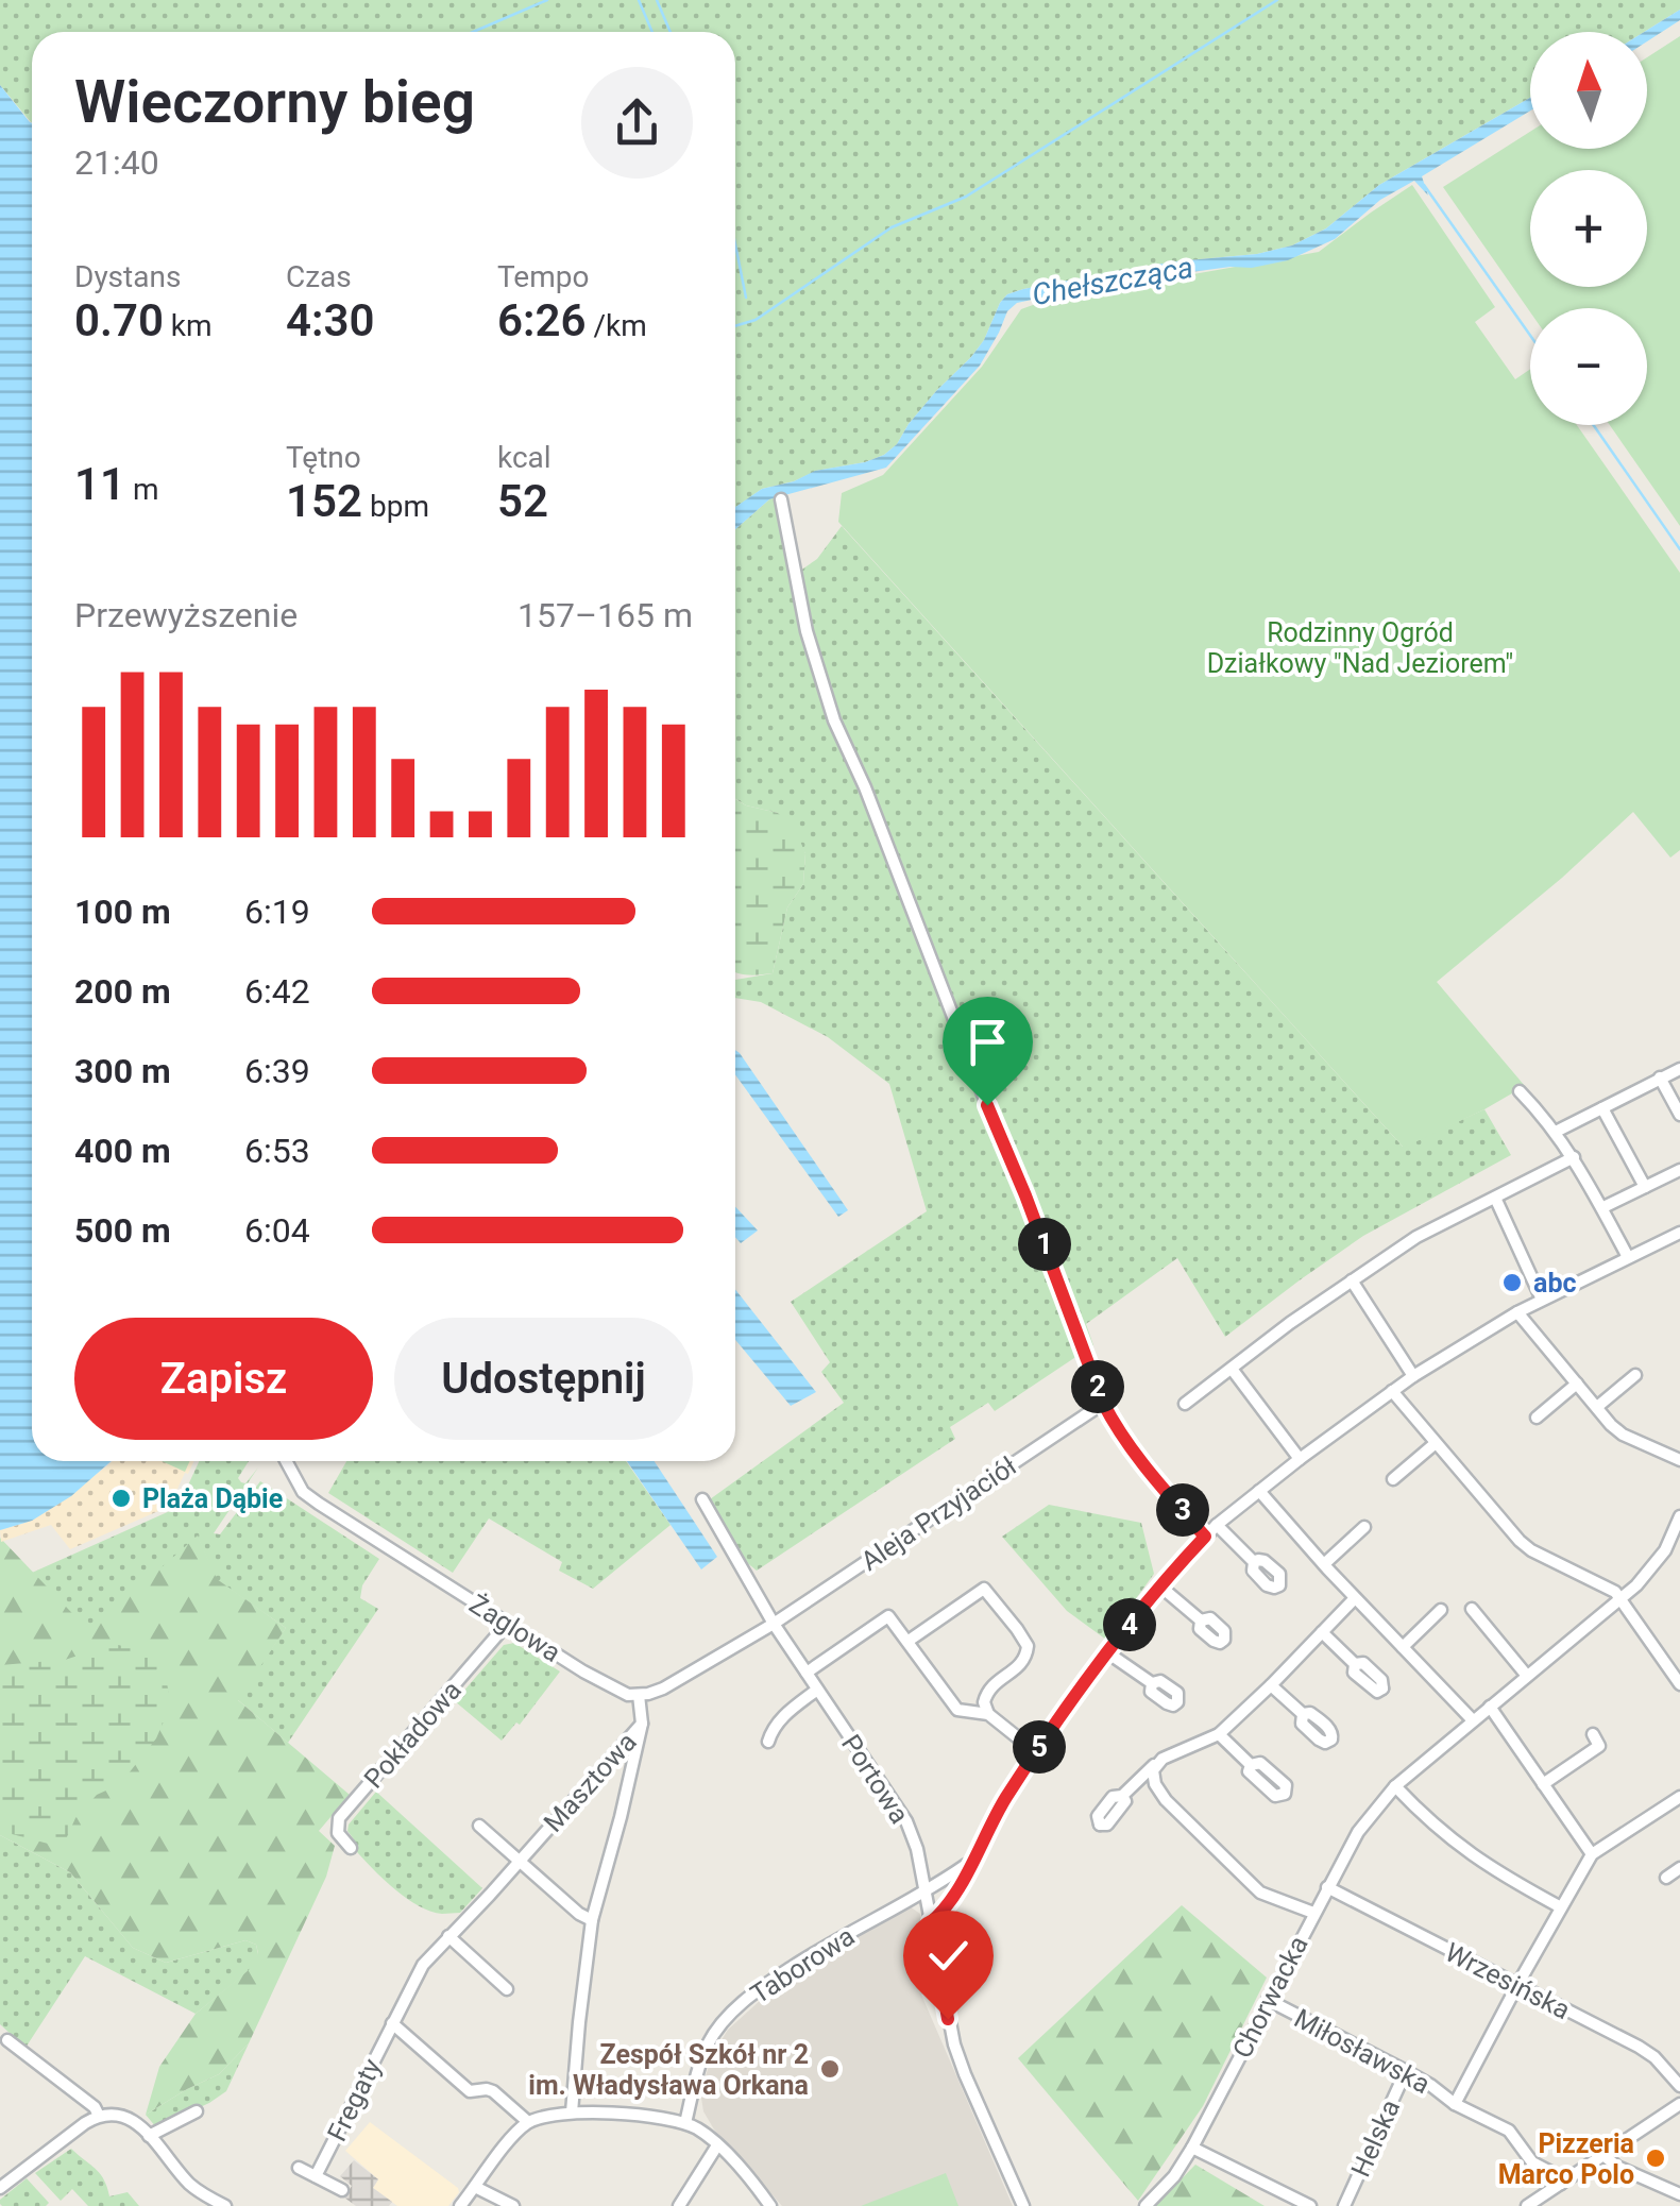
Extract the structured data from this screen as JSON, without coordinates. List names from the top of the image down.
{
  "streets": {
    "street": [
      "Aleja Przyjaciół",
      "Żaglowa",
      "Pokładowa",
      "Portowa",
      "Masztowa",
      "Taborowa",
      "Wrzesińska",
      "Chorwacka",
      "Miłosławska",
      "Fregaty",
      "Helska"
    ]
  },
  "crossings": [
    ["Aleja Przyjaciół", "Portowa"],
    ["Żaglowa", "Pokładowa"],
    ["Żaglowa", "Masztowa"],
    ["Portowa", "Taborowa"],
    ["Masztowa", "Fregaty"],
    ["Wrzesińska", "Chorwacka"],
    ["Wrzesińska", "Miłosławska"],
    ["Chorwacka", "Miłosławska"],
    ["Miłosławska", "Helska"]
  ],
  "water": ["Chełszcząca"],
  "parks": ["Rodzinny Ogród Działkowy \"Nad Jeziorem\""],
  "places": [
    "abc",
    "Plaża Dąbie",
    "Zespół Szkół nr 2 im. Władysława Orkana",
    "Pizzeria Marco Polo"
  ],
  "north": "top",
  "page": {
    "map_buttons": ["+", "−"],
    "heading": ["Wieczorny bieg", "21:40"],
    "stats": [
      ["Dystans", "0.70 km"],
      ["Czas", "4:30"],
      ["Tempo", "6:26 /km"],
      ["11 m"],
      ["Tętno", "152 bpm"],
      ["kcal", "52"]
    ],
    "chart": ["Przewyższenie", "157–165 m"],
    "list": [
      {
        "name": "100 m",
        "note": "6:19"
      },
      {
        "name": "200 m",
        "note": "6:42"
      },
      {
        "name": "300 m",
        "note": "6:39"
      },
      {
        "name": "400 m",
        "note": "6:53"
      },
      {
        "name": "500 m",
        "note": "6:04"
      }
    ],
    "pins": [
      "1",
      "2",
      "3",
      "4",
      "5"
    ],
    "buttons": ["Zapisz", "Udostępnij"]
  }
}
